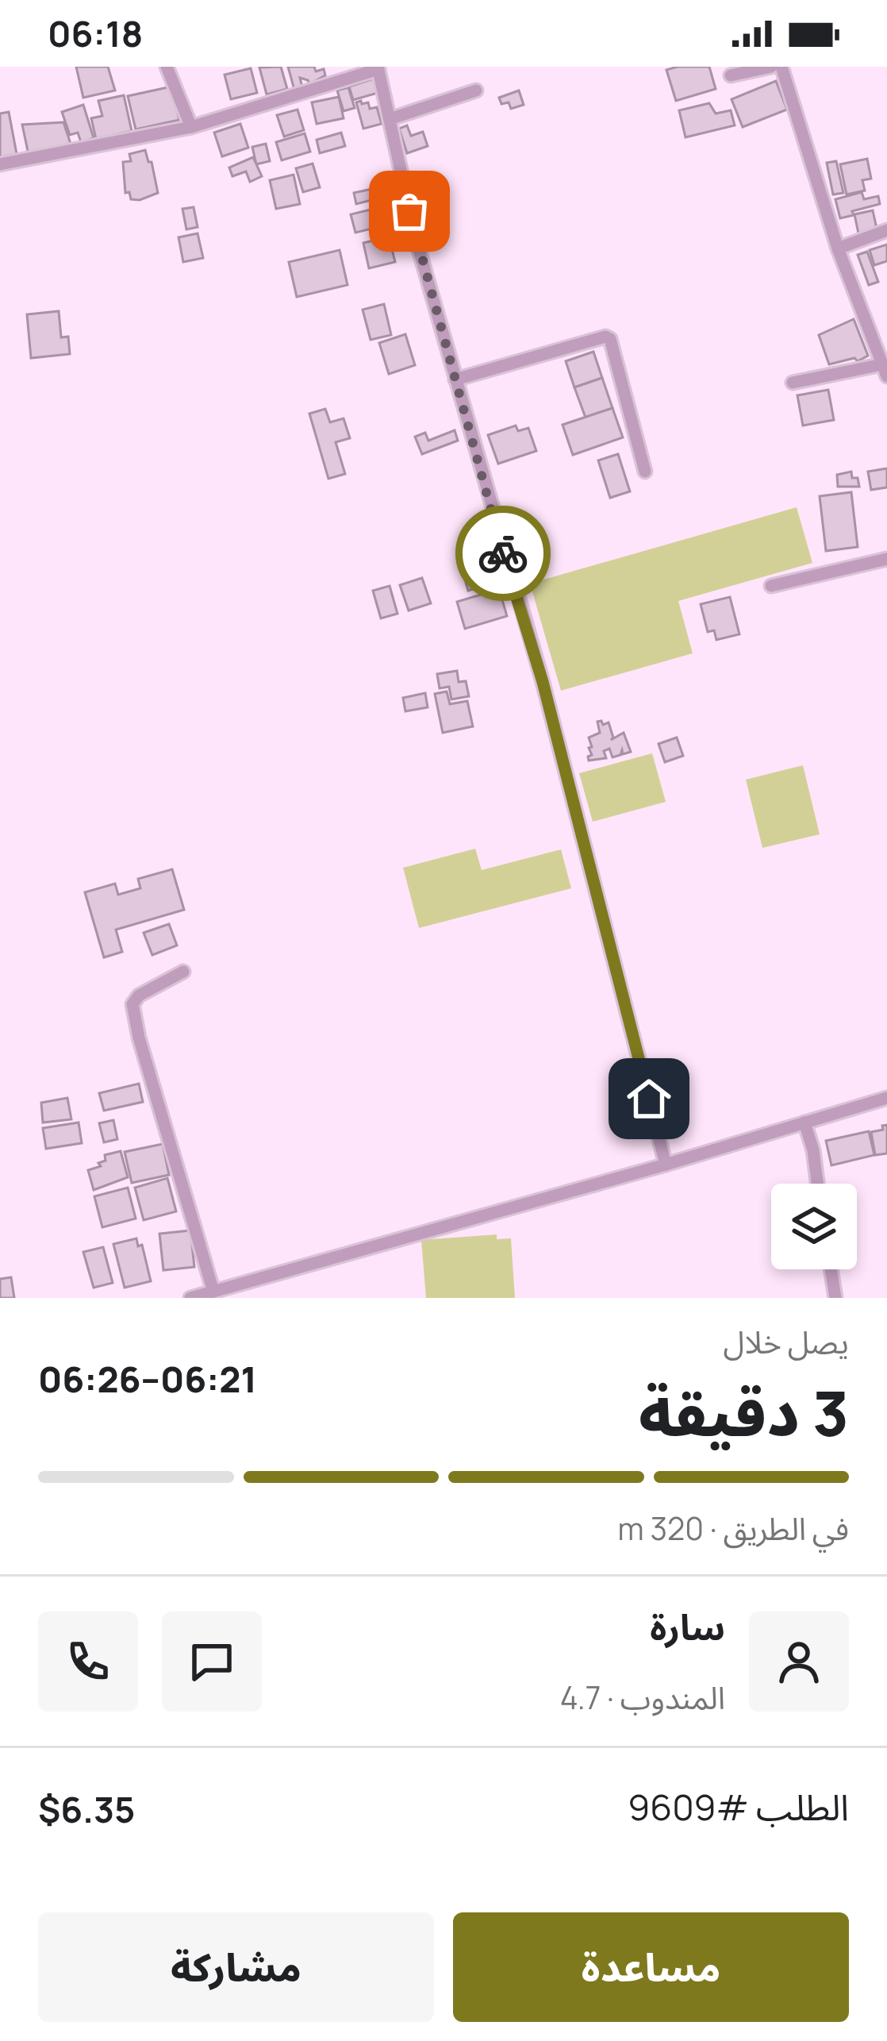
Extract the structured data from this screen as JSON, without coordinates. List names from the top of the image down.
{
  "page": {
    "status": "06:18",
    "heading": ["3 دقيقة", "يصل خلال", "06:21–06:26"],
    "panel": [
      "سارة",
      "المندوب · 4.7",
      "الطلب #9609",
      "$6.35"
    ],
    "bar": "في الطريق · 320 m",
    "buttons": ["مساعدة", "مشاركة"]
  }
}
